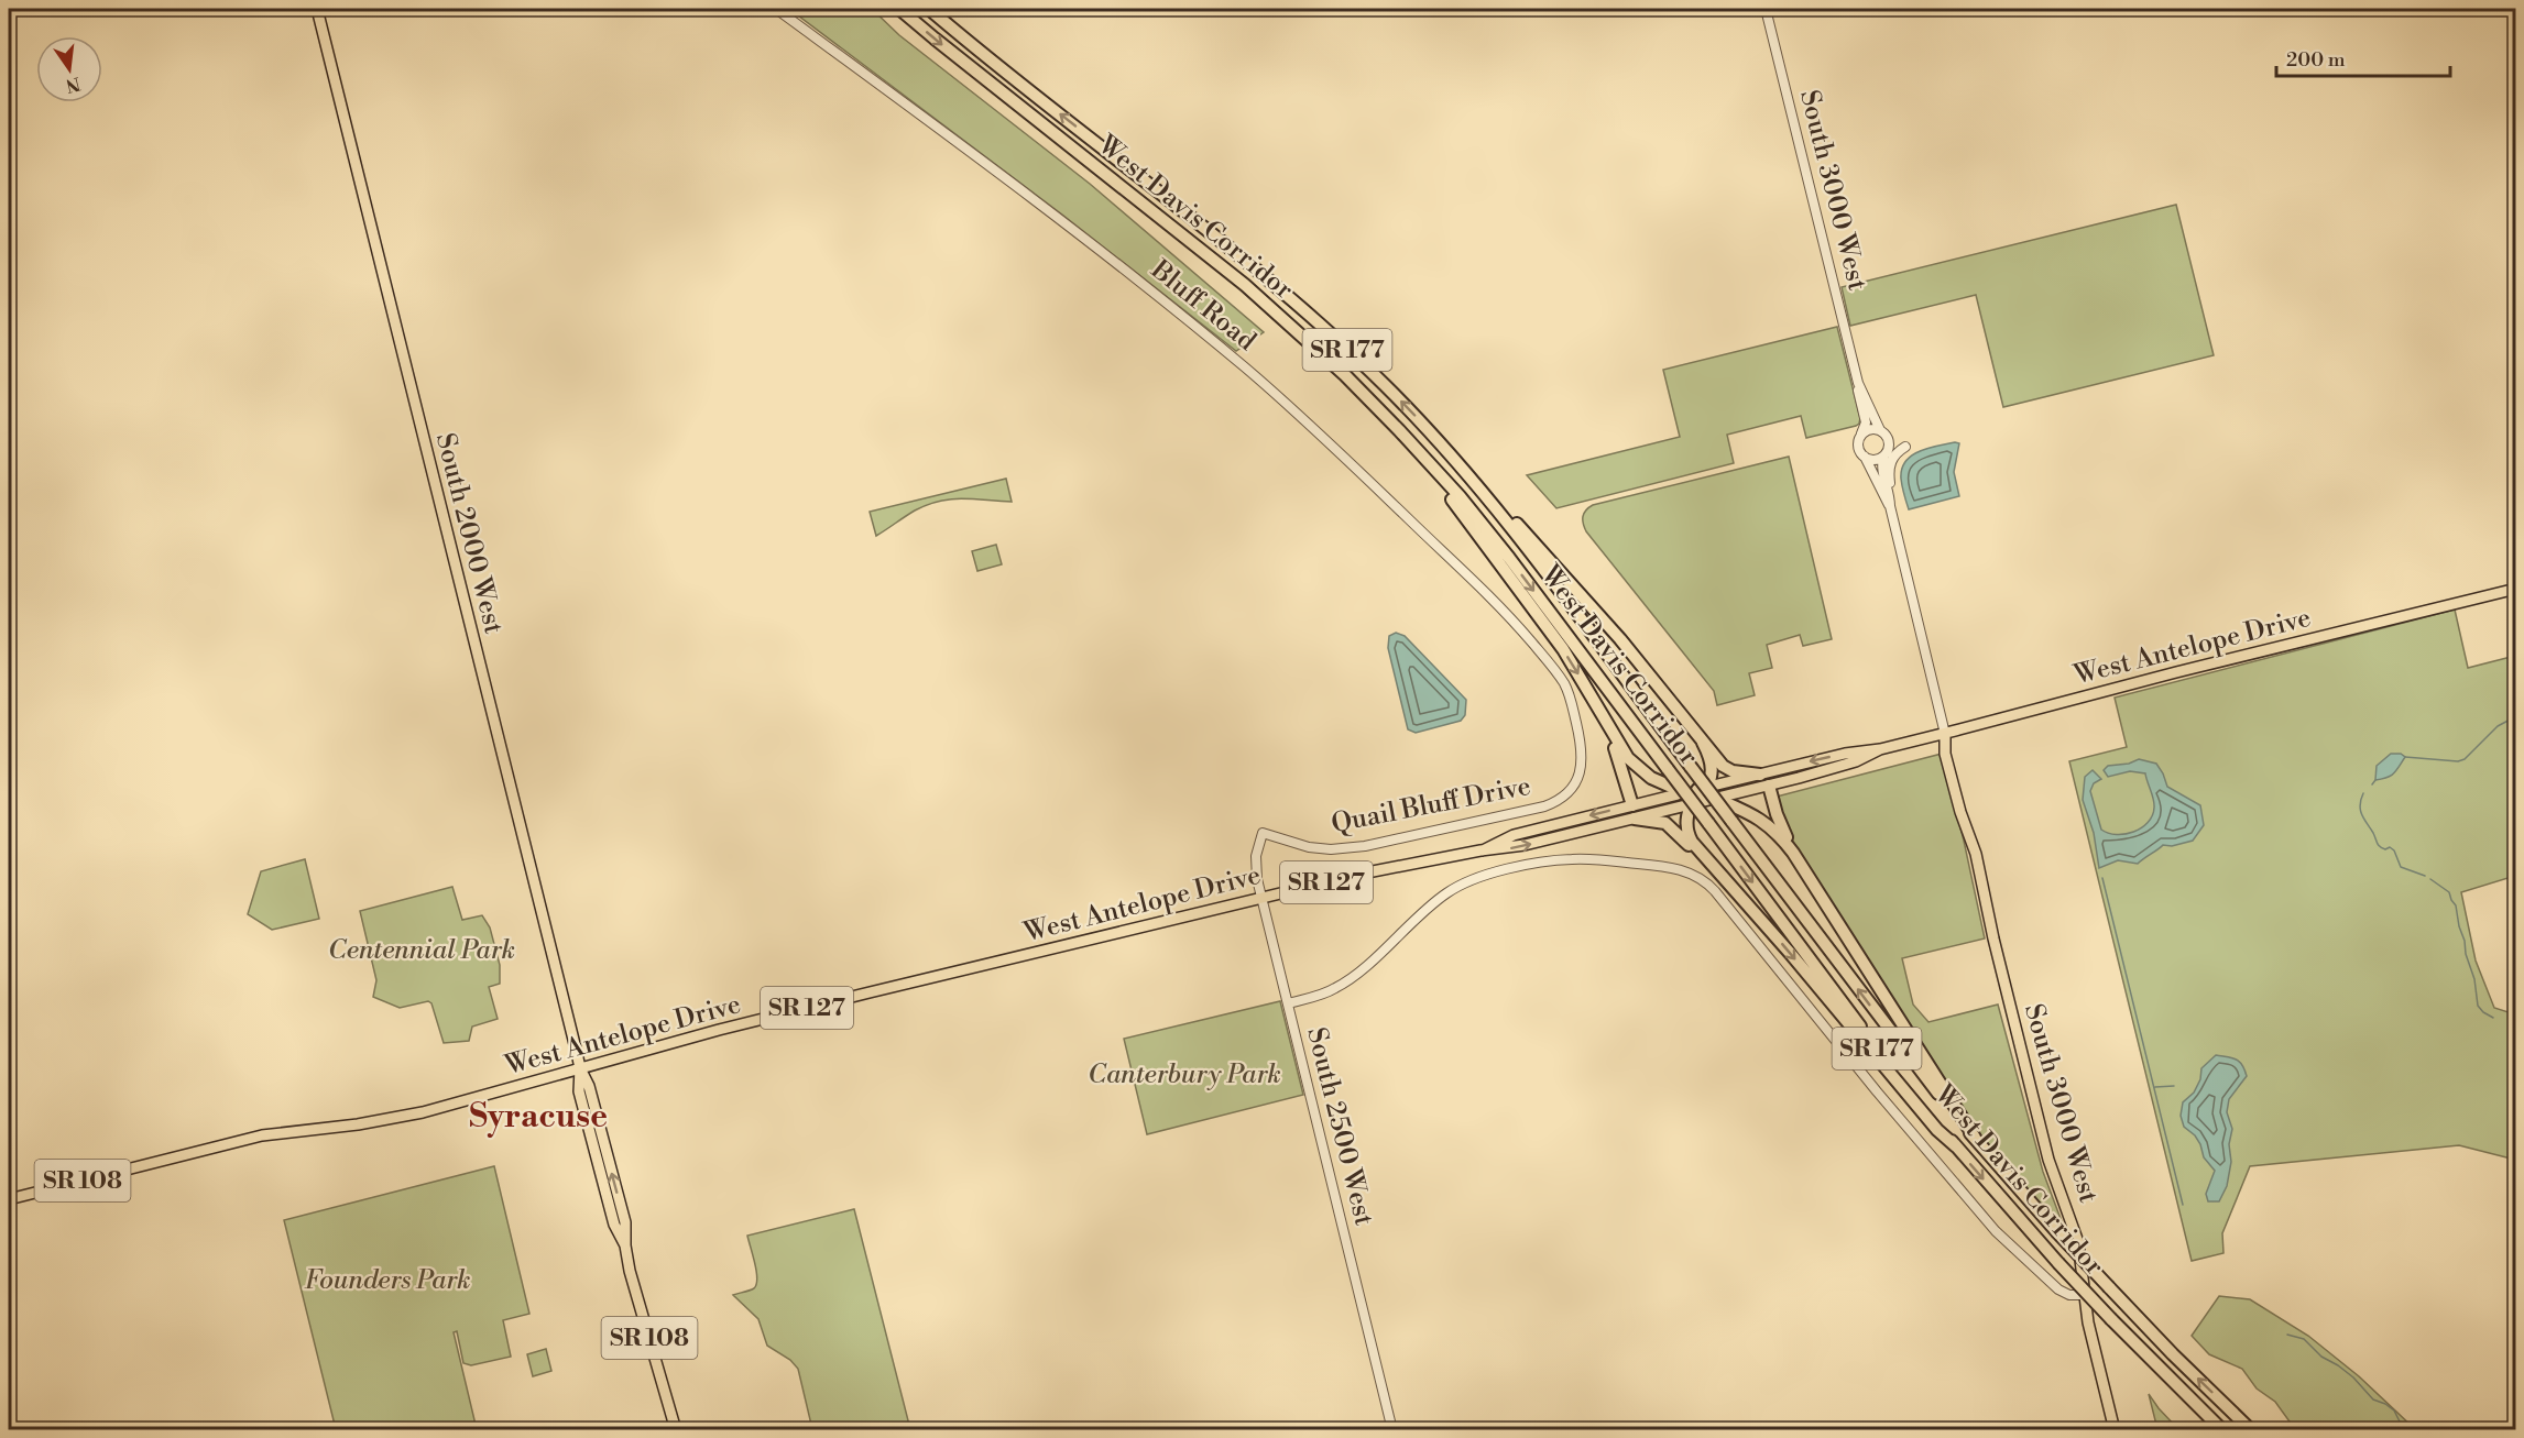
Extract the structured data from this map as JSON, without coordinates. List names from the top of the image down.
{
  "streets": {
    "highway": ["West Davis Corridor", "SR 177"],
    "main road": [
      "South 3000 West",
      "South 2000 West",
      "West Antelope Drive",
      "SR 127",
      "SR 108"
    ],
    "street": ["Bluff Road", "Quail Bluff Drive", "South 2500 West"]
  },
  "crossings": [
    ["South 3000 West", "West Antelope Drive"],
    ["Bluff Road", "Quail Bluff Drive"],
    ["South 2000 West", "West Antelope Drive"],
    ["South 2000 West", "SR 108"],
    ["West Antelope Drive", "South 2500 West"],
    ["West Antelope Drive", "SR 108"],
    ["Quail Bluff Drive", "South 2500 West"]
  ],
  "districts": ["Syracuse"],
  "parks": ["Centennial Park", "Canterbury Park", "Founders Park"],
  "scale_bar": "200 m",
  "north": "bottom"
}
